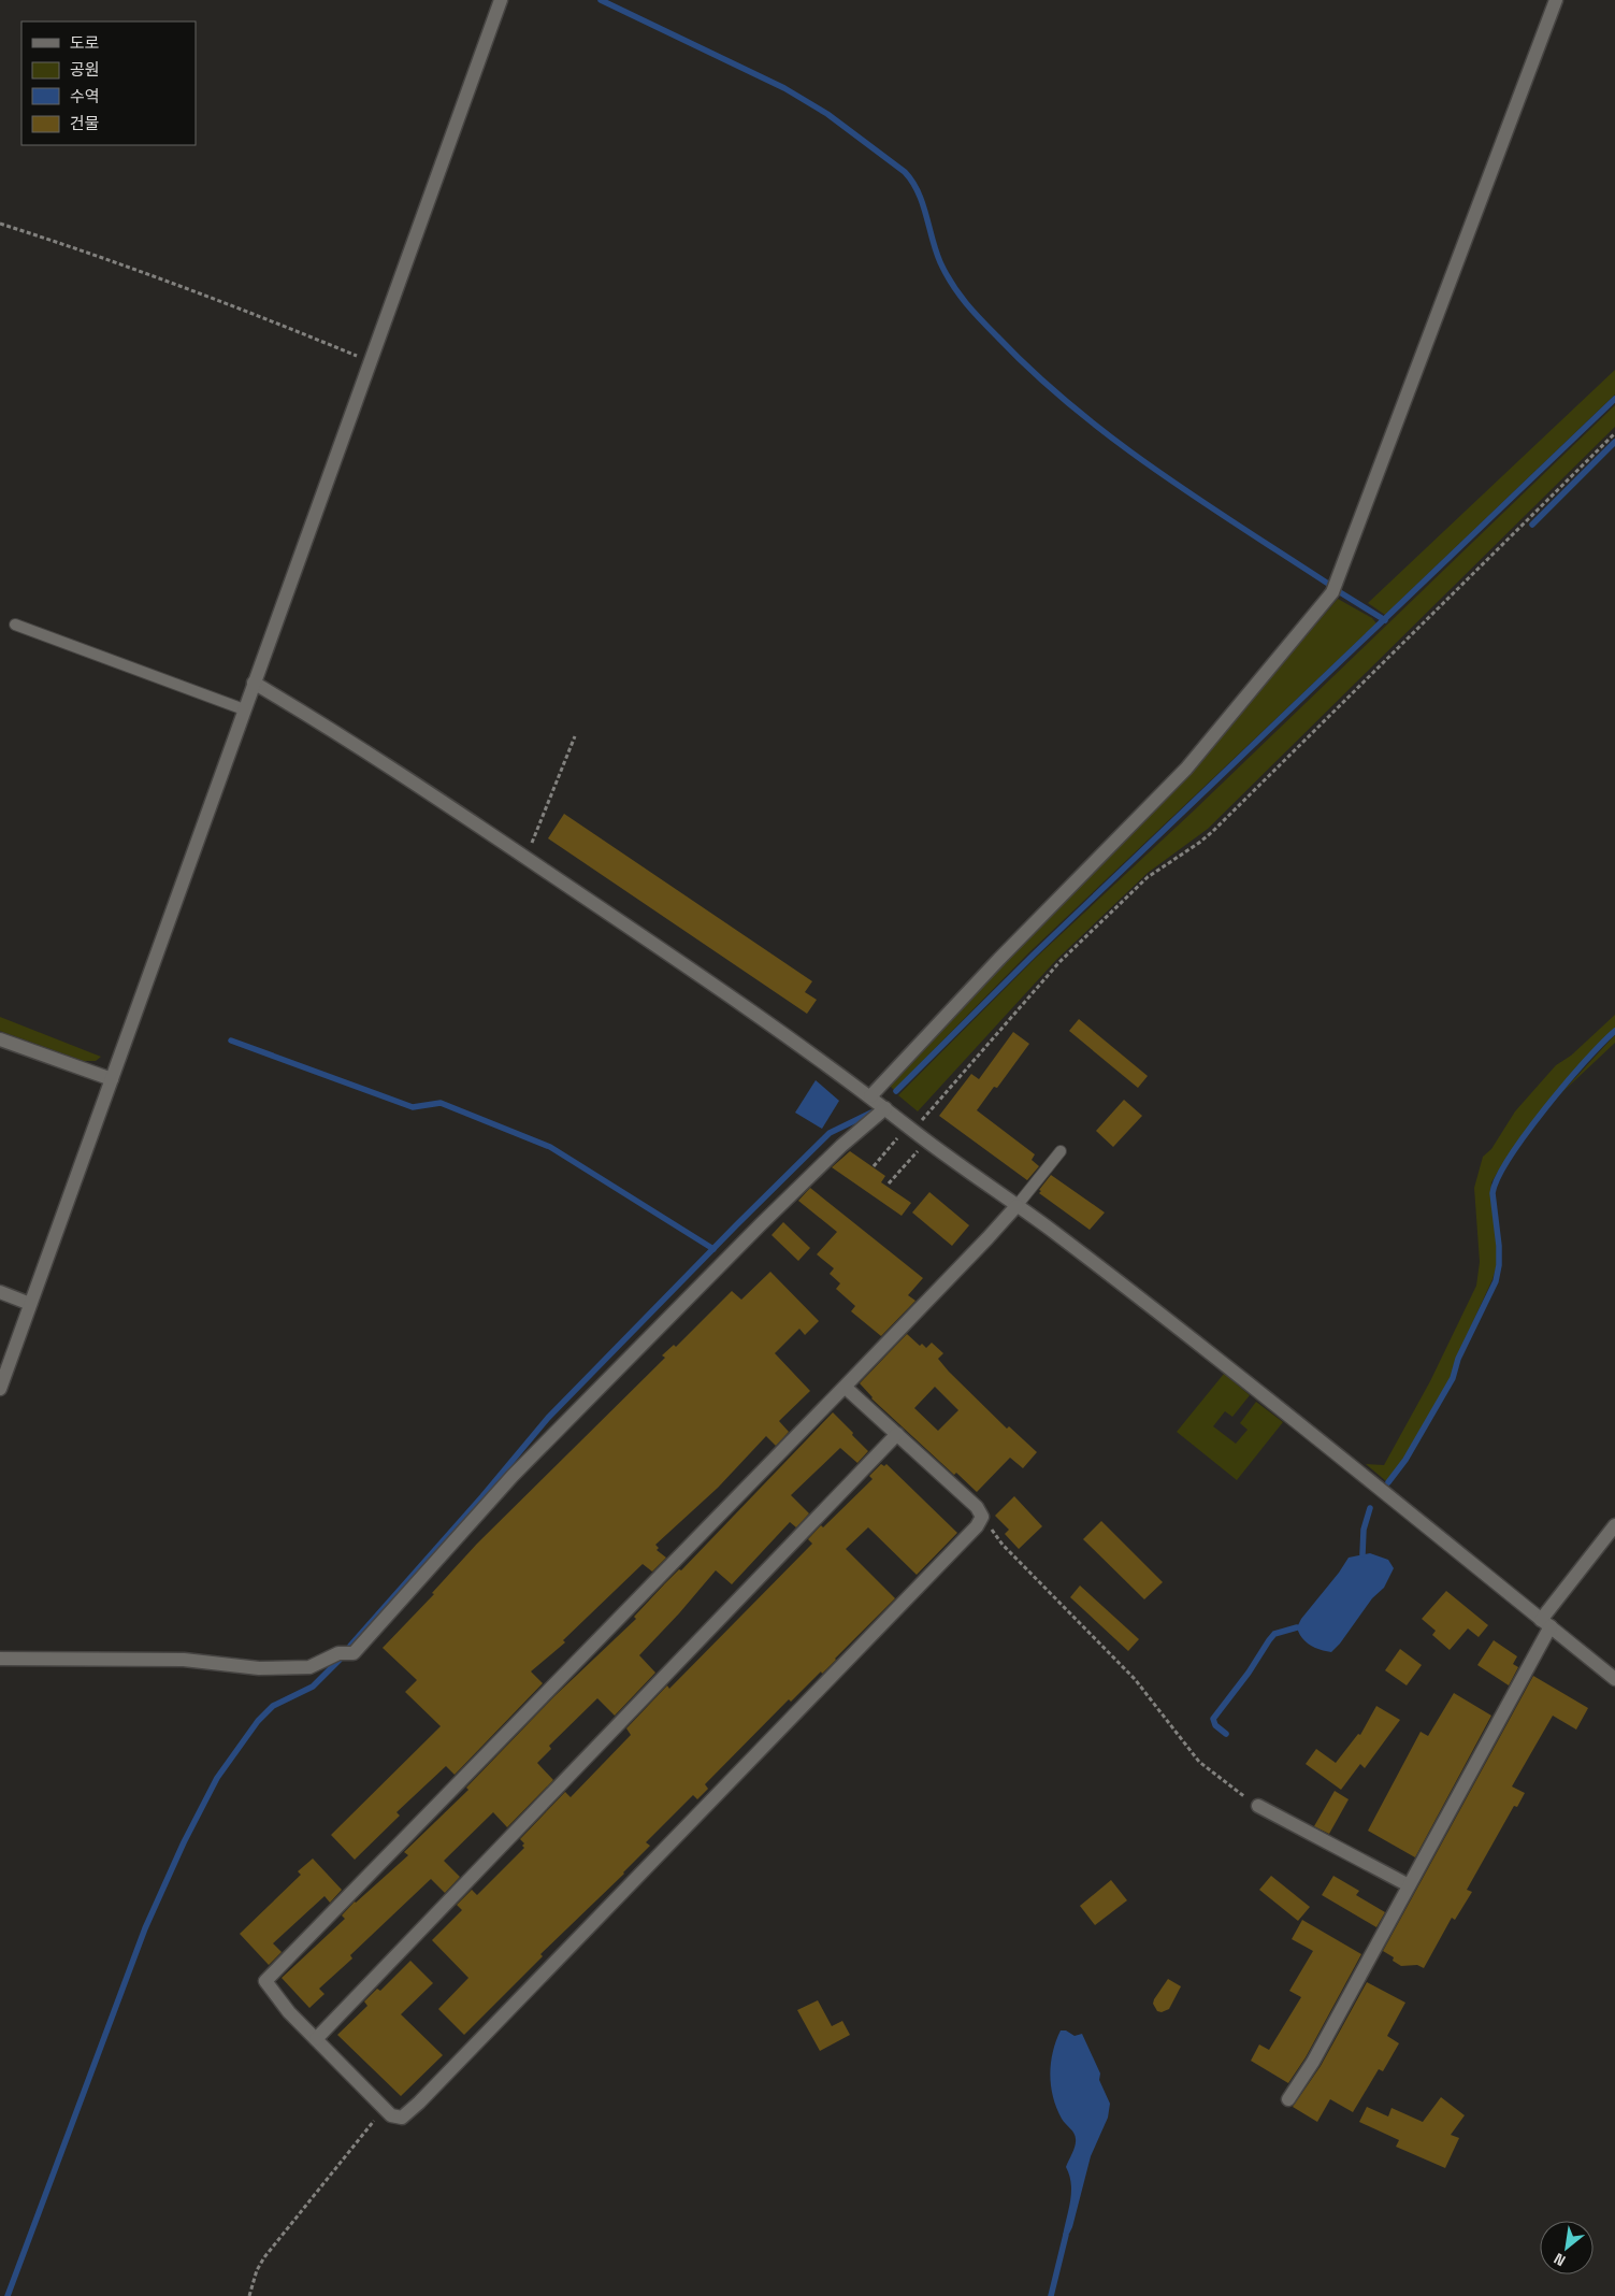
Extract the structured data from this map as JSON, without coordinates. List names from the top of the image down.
{
  "legend": [
    "도로",
    "공원",
    "수역",
    "건물"
  ],
  "north": "bottom left"
}
